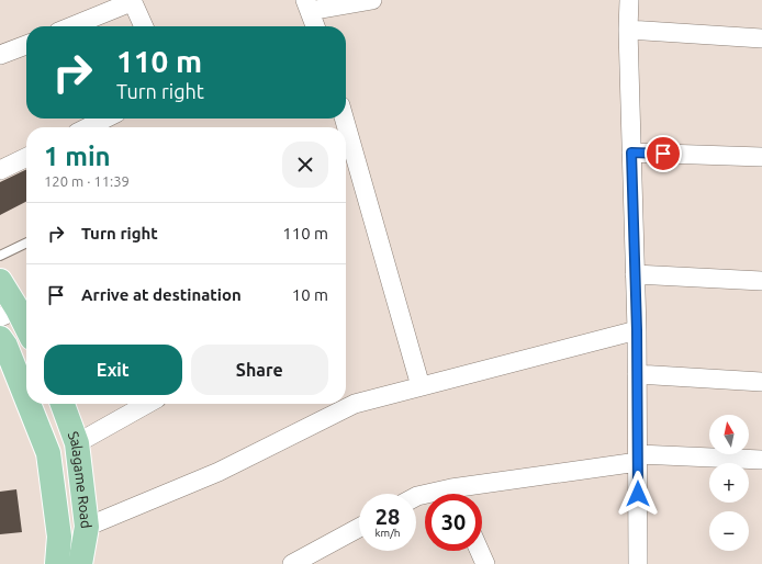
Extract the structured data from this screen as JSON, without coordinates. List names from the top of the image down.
{
  "streets": {
    "main road": ["Salagame Road"]
  },
  "north": "top",
  "page": {
    "turn": ["110 m", "Turn right"],
    "heading": ["1 min", "120 m · 11:39"],
    "list": [
      {
        "name": "Turn right",
        "value": "110 m"
      },
      {
        "name": "Arrive at destination",
        "value": "10 m"
      }
    ],
    "buttons": ["Exit", "Share"],
    "map_buttons": ["+", "−"],
    "speed": "28 km/h",
    "limit": "30"
  }
}
